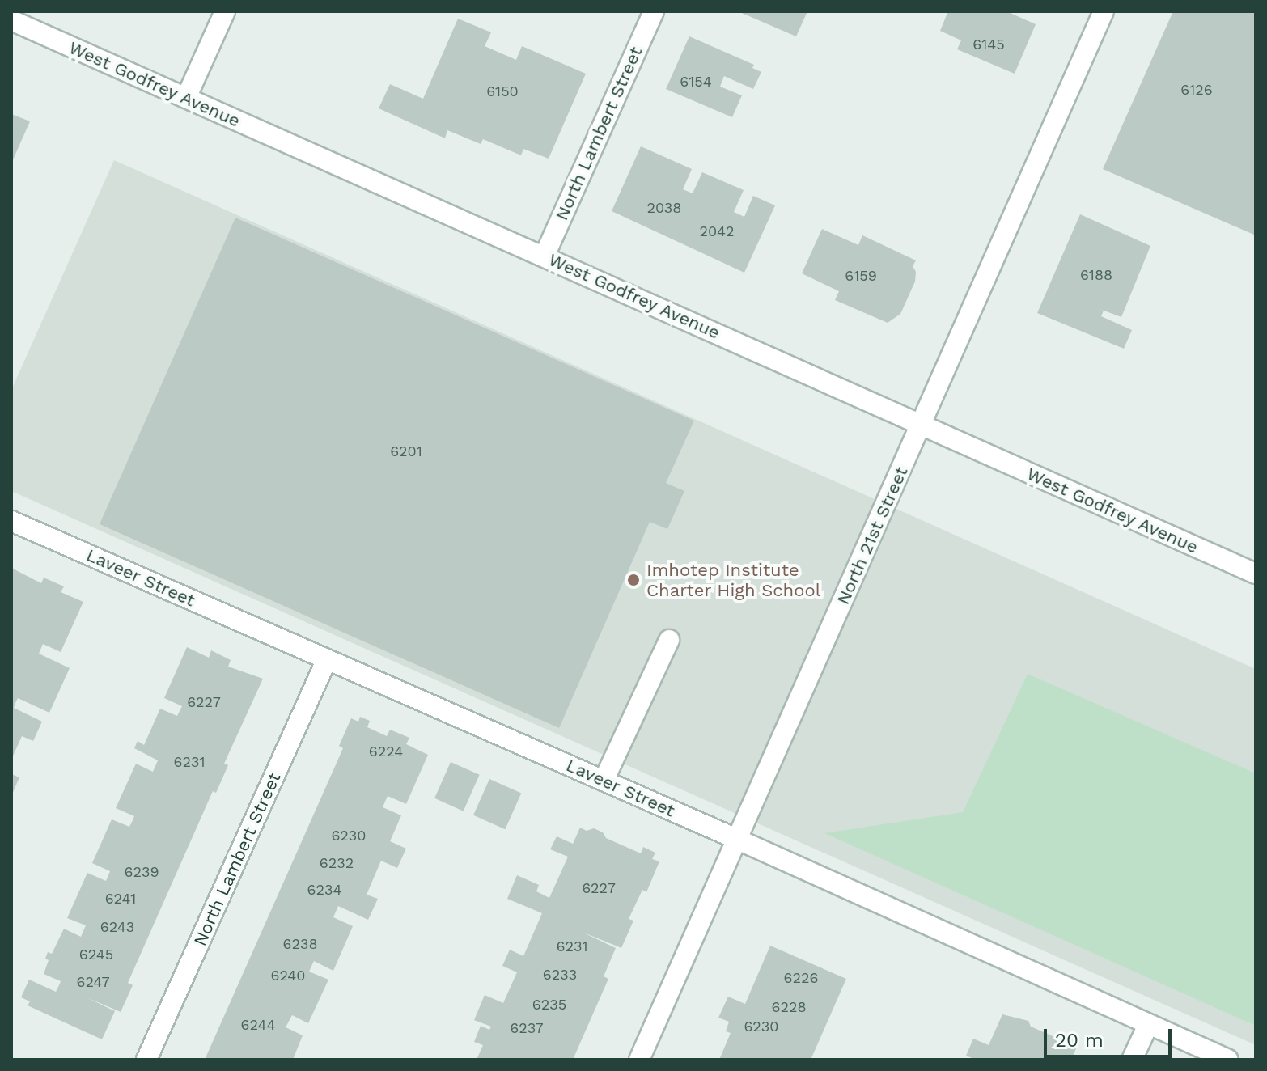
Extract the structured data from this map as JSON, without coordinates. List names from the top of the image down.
{
  "streets": {
    "street": [
      "West Godfrey Avenue",
      "North Lambert Street",
      "North 21st Street",
      "Laveer Street"
    ]
  },
  "crossings": [
    ["West Godfrey Avenue", "North Lambert Street"],
    ["West Godfrey Avenue", "North 21st Street"],
    ["North Lambert Street", "Laveer Street"],
    ["North 21st Street", "Laveer Street"]
  ],
  "places": ["Imhotep Institute Charter High School"],
  "house_numbers": [
    "6145",
    "6154",
    "6126",
    "6150",
    "2038",
    "2042",
    "6188",
    "6159",
    "6201",
    "6227",
    "6224",
    "6231",
    "6230",
    "6232",
    "6239",
    "6227",
    "6234",
    "6241",
    "6243",
    "6238",
    "6231",
    "6245",
    "6233",
    "6240",
    "6226",
    "6247",
    "6235",
    "6228",
    "6244",
    "6230",
    "6237"
  ],
  "scale_bar": "20 m"
}
